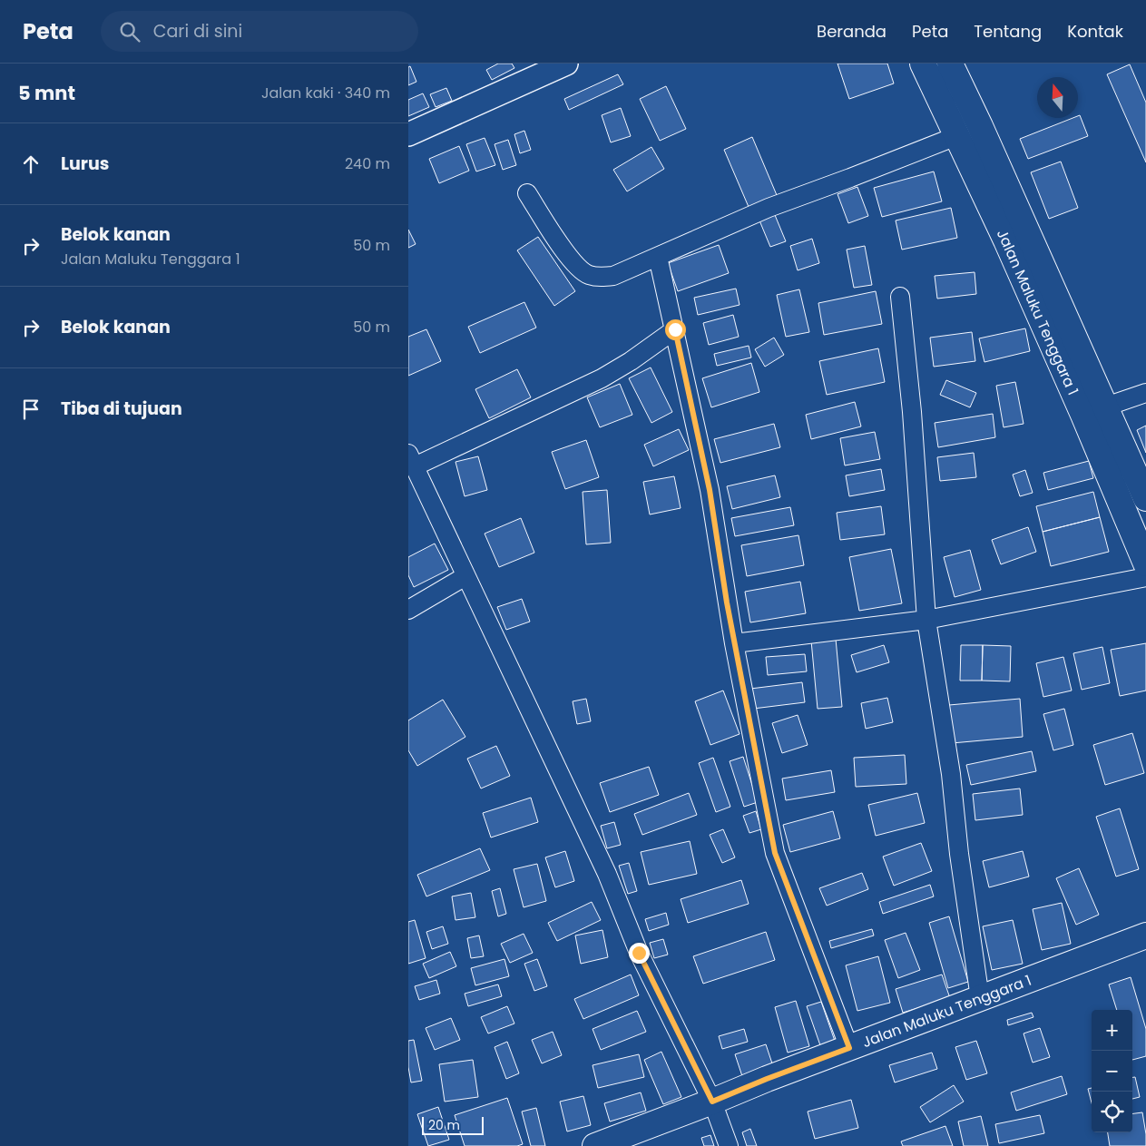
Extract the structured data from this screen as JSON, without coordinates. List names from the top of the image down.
{
  "streets": {
    "main road": ["Jalan Maluku Tenggara 1"]
  },
  "scale_bar": "20 m",
  "north": "top",
  "page": {
    "header": "Peta",
    "search": "Cari di sini",
    "nav": [
      "Beranda",
      "Peta",
      "Tentang",
      "Kontak"
    ],
    "heading": ["5 mnt", "Jalan kaki · 340 m"],
    "list": [
      ["Lurus", "240 m"],
      ["Belok kanan", "Jalan Maluku Tenggara 1", "50 m"],
      ["Belok kanan", "50 m"],
      "Tiba di tujuan"
    ],
    "map_buttons": ["+", "−"],
    "scale": "20 m"
  }
}
